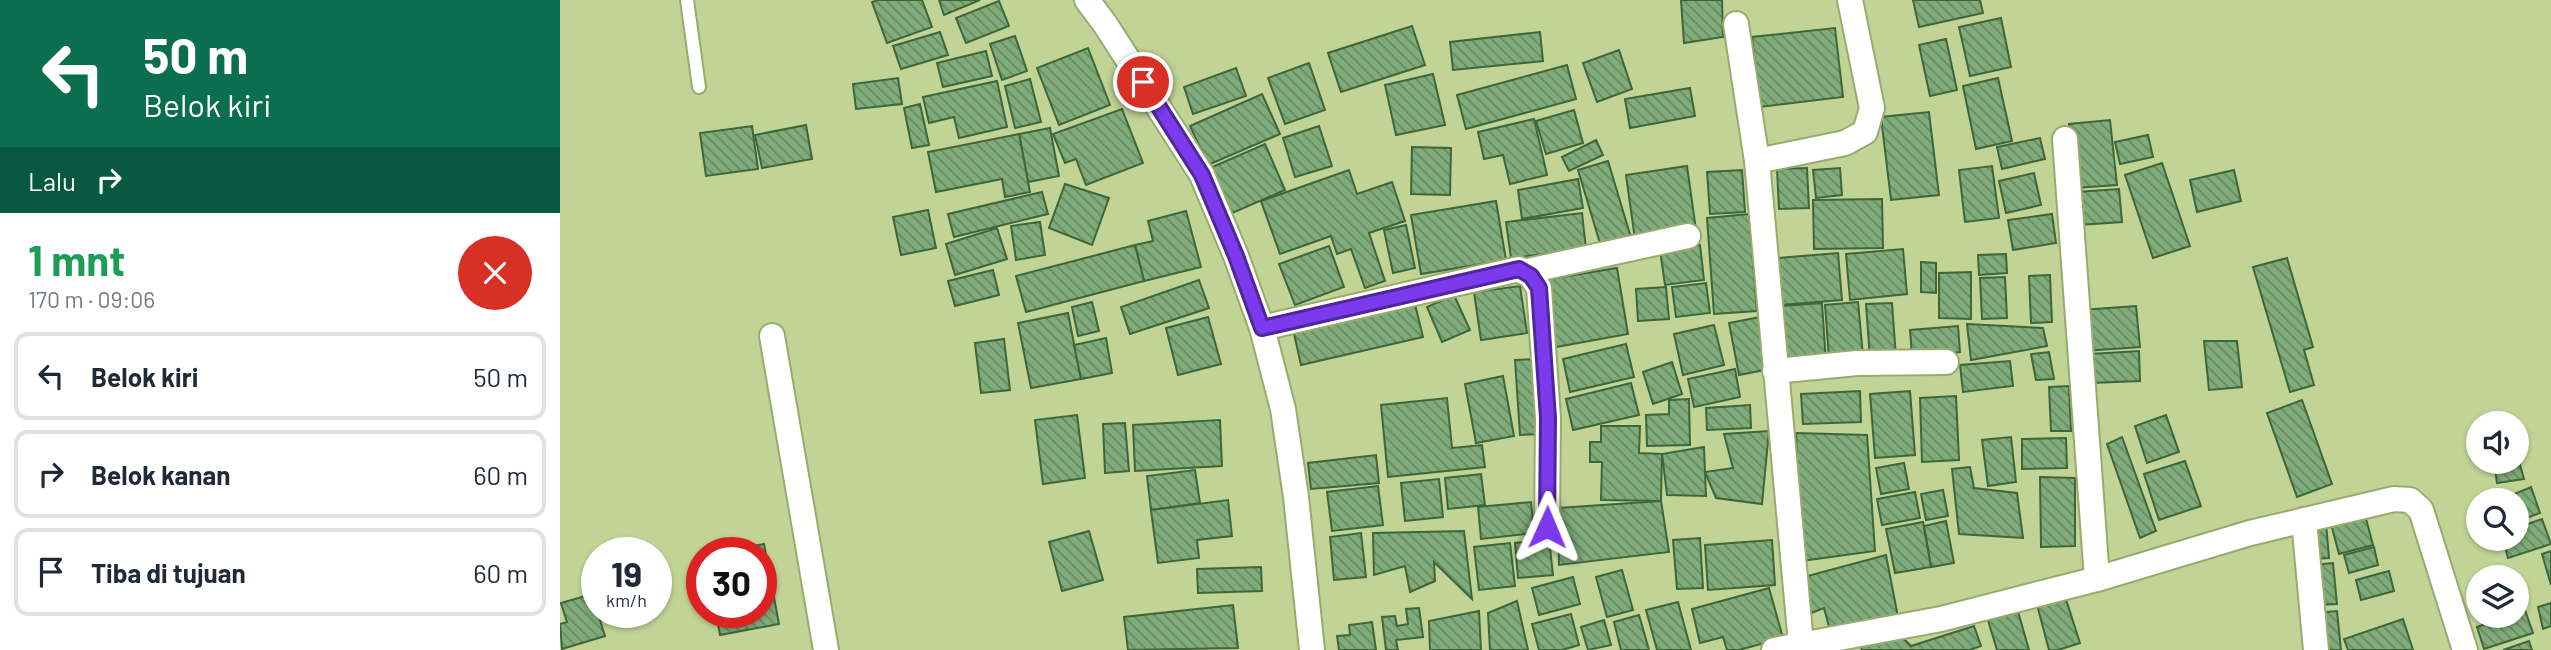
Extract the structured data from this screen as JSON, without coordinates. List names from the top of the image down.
{
  "page": {
    "turn": ["50 m", "Belok kiri"],
    "then": "Lalu",
    "heading": ["1 mnt", "170 m · 09:06"],
    "list": [
      {
        "name": "Belok kiri",
        "value": "50 m"
      },
      {
        "name": "Belok kanan",
        "value": "60 m"
      },
      {
        "name": "Tiba di tujuan",
        "value": "60 m"
      }
    ],
    "speed": "19 km/h",
    "limit": "30"
  }
}
